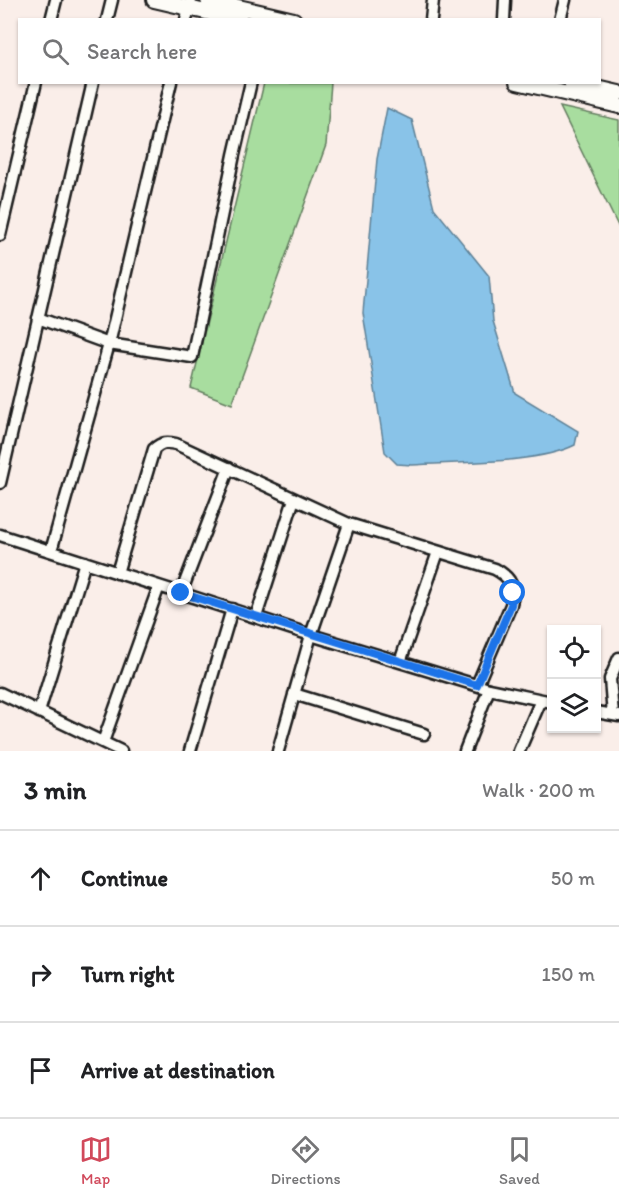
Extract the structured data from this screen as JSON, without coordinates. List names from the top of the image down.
{
  "page": {
    "search": "Search here",
    "heading": ["3 min", "Walk · 200 m"],
    "list": [
      ["Continue", "50 m"],
      ["Turn right", "150 m"],
      "Arrive at destination"
    ],
    "nav": ["Map", "Directions", "Saved"]
  }
}
